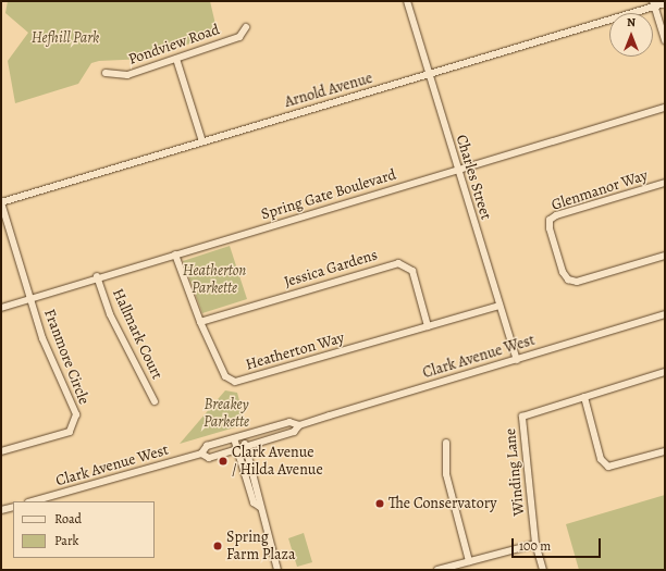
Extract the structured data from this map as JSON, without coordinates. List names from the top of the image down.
{
  "streets": {
    "street": [
      "Pondview Road",
      "Arnold Avenue",
      "Charles Street",
      "Glenmanor Way",
      "Spring Gate Boulevard",
      "Jessica Gardens",
      "Hallmark Court",
      "Heatherton Way",
      "Franmore Circle",
      "Clark Avenue West",
      "Winding Lane"
    ]
  },
  "crossings": [
    ["Arnold Avenue", "Charles Street"],
    ["Arnold Avenue", "Franmore Circle"],
    ["Charles Street", "Spring Gate Boulevard"],
    ["Charles Street", "Heatherton Way"],
    ["Charles Street", "Clark Avenue West"],
    ["Spring Gate Boulevard", "Hallmark Court"],
    ["Spring Gate Boulevard", "Heatherton Way"],
    ["Spring Gate Boulevard", "Franmore Circle"],
    ["Jessica Gardens", "Heatherton Way"]
  ],
  "parks": ["Hefhill Park", "Heatherton Parkette", "Breakey Parkette"],
  "places": ["Clark Avenue / Hilda Avenue", "The Conservatory", "Spring Farm Plaza"],
  "legend": ["Road", "Park"],
  "scale_bar": "100 m",
  "north": "top"
}
